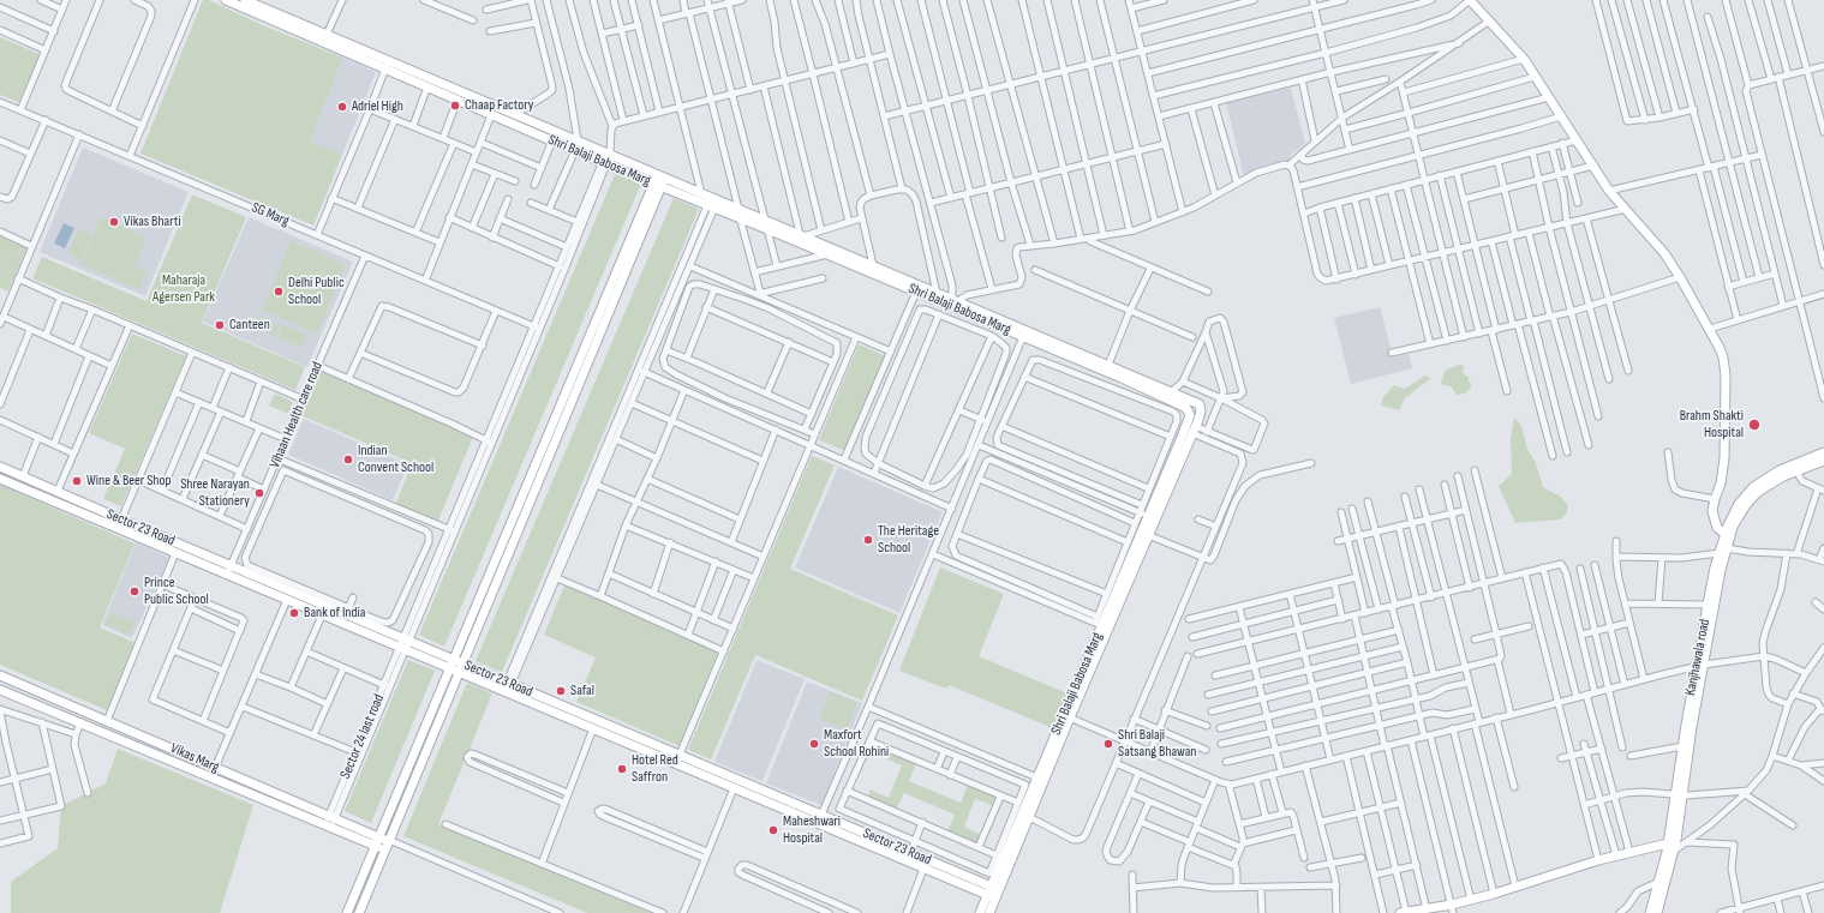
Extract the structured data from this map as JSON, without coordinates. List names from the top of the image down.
{
  "streets": {
    "street": [
      "Shri Balaji Babosa Marg",
      "SG Marg",
      "Vihaan Health care road",
      "Sector 23 Road",
      "Kanjhawala road",
      "Sector 24 last road",
      "Vikas Marg"
    ]
  },
  "crossings": [
    ["Shri Balaji Babosa Marg", "Sector 23 Road"],
    ["SG Marg", "Vihaan Health care road"],
    ["Vihaan Health care road", "Sector 23 Road"],
    ["Sector 23 Road", "Sector 24 last road"],
    ["Sector 24 last road", "Vikas Marg"]
  ],
  "parks": ["Maharaja Agersen Park"],
  "places": [
    "Chaap Factory",
    "Adriel High",
    "Vikas Bharti",
    "Delhi Public School",
    "Canteen",
    "Brahm Shakti Hospital",
    "Indian Convent School",
    "Wine & Beer Shop",
    "Shree Narayan Stationery",
    "The Heritage School",
    "Prince Public School",
    "Bank of India",
    "Safal",
    "Maxfort School Rohini",
    "Shri Balaji Satsang Bhawan",
    "Hotel Red Saffron",
    "Maheshwari Hospital"
  ]
}
